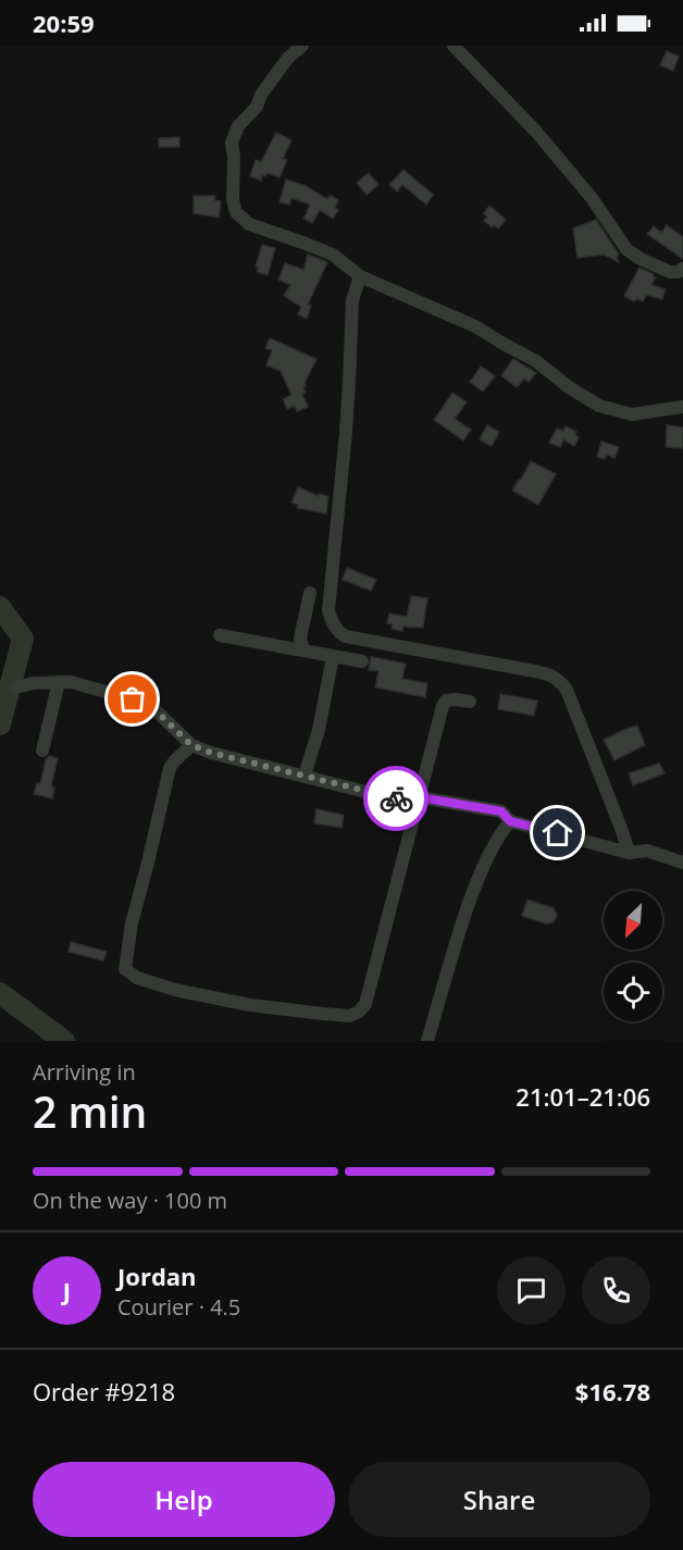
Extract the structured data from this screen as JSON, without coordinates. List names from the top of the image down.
{
  "north": "bottom left",
  "page": {
    "status": "20:59",
    "heading": ["2 min", "Arriving in", "21:01–21:06"],
    "panel": [
      "Jordan",
      "Courier · 4.5",
      "Order #9218",
      "$16.78"
    ],
    "bar": "On the way · 100 m",
    "round": "J",
    "buttons": ["Help", "Share"]
  }
}
